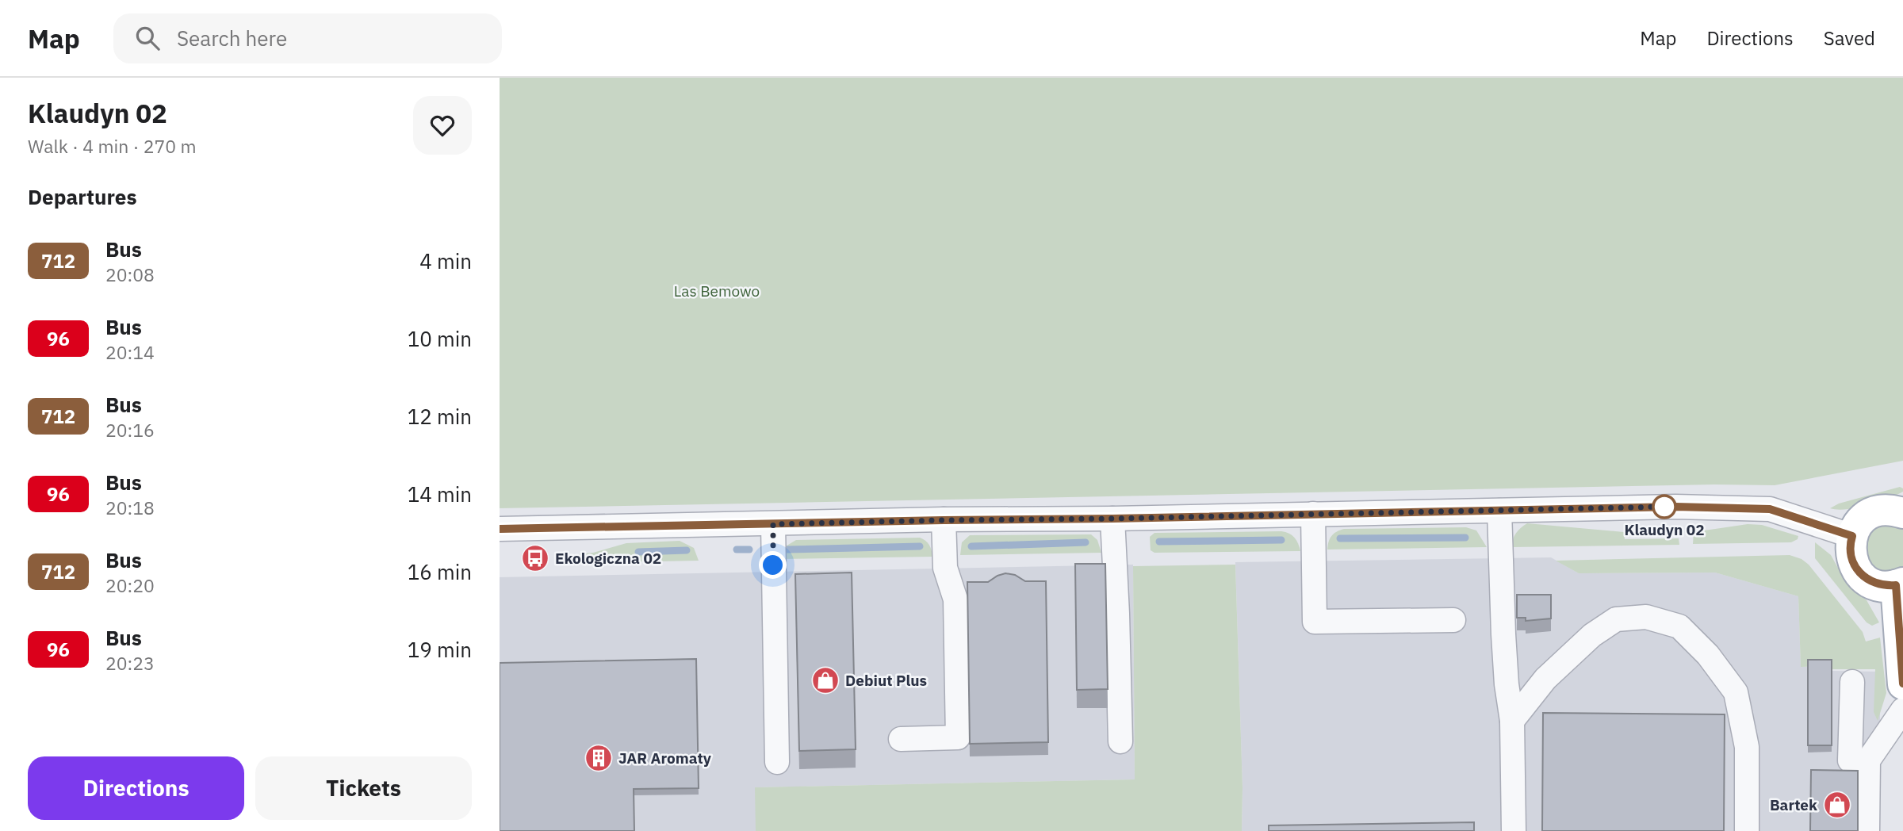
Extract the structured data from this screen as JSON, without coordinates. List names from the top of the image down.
{
  "parks": ["Las Bemowo"],
  "places": {
    "other": ["Klaudyn 02"],
    "bus stop": ["Ekologiczna 02"],
    "shop": ["Debiut Plus", "Bartek"],
    "building": ["JAR Aromaty"]
  },
  "lines": ["bus line 712"],
  "page": {
    "header": "Map",
    "search": "Search here",
    "nav": ["Map", "Directions", "Saved"],
    "heading": [
      ["Klaudyn 02", "Walk · 4 min · 270 m"],
      "Departures"
    ],
    "list": [
      {
        "mark": "712",
        "name": "Bus",
        "note": "20:08",
        "value": "4 min"
      },
      {
        "mark": "96",
        "name": "Bus",
        "note": "20:14",
        "value": "10 min"
      },
      {
        "mark": "712",
        "name": "Bus",
        "note": "20:16",
        "value": "12 min"
      },
      {
        "mark": "96",
        "name": "Bus",
        "note": "20:18",
        "value": "14 min"
      },
      {
        "mark": "712",
        "name": "Bus",
        "note": "20:20",
        "value": "16 min"
      },
      {
        "mark": "96",
        "name": "Bus",
        "note": "20:23",
        "value": "19 min"
      }
    ],
    "buttons": ["Directions", "Tickets"]
  }
}
